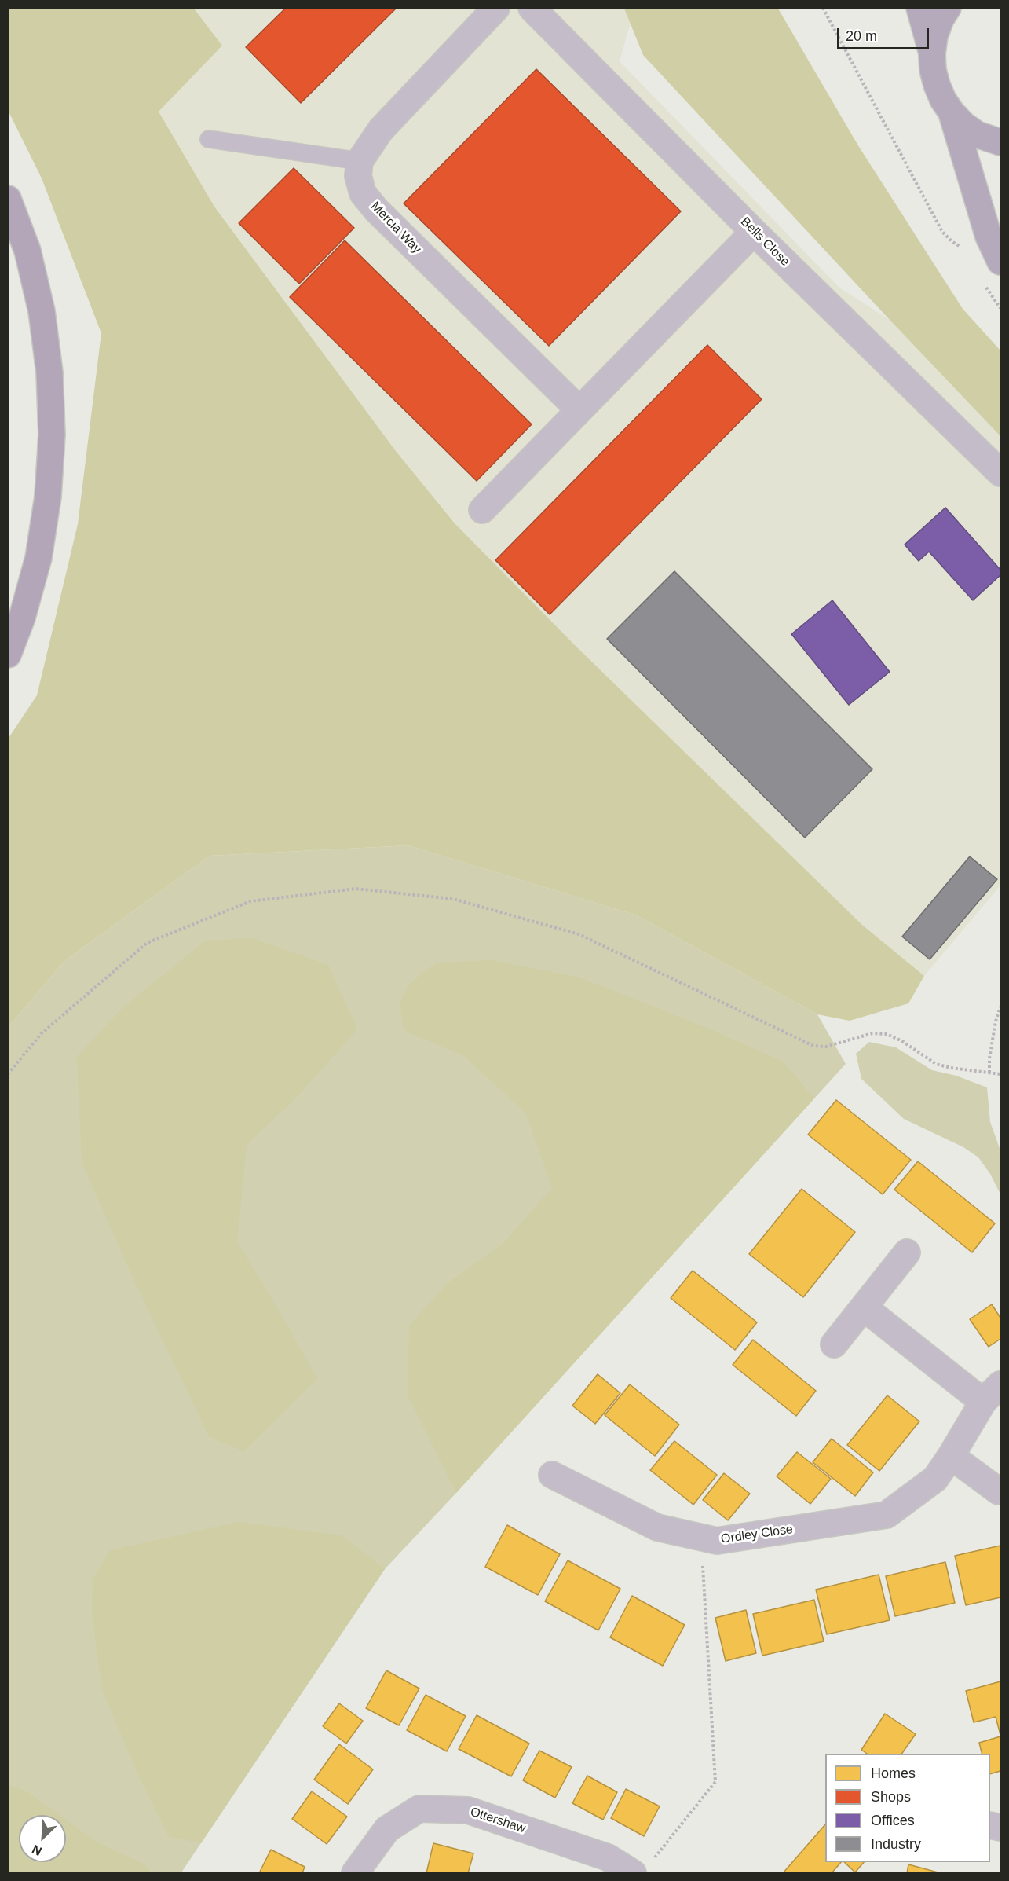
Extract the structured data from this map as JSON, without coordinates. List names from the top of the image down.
{
  "streets": {
    "street": [
      "Mercia Way",
      "Bells Close",
      "Ordley Close",
      "Ottershaw"
    ]
  },
  "legend": [
    "Homes",
    "Shops",
    "Offices",
    "Industry"
  ],
  "scale_bar": "20 m",
  "north": "bottom left"
}
